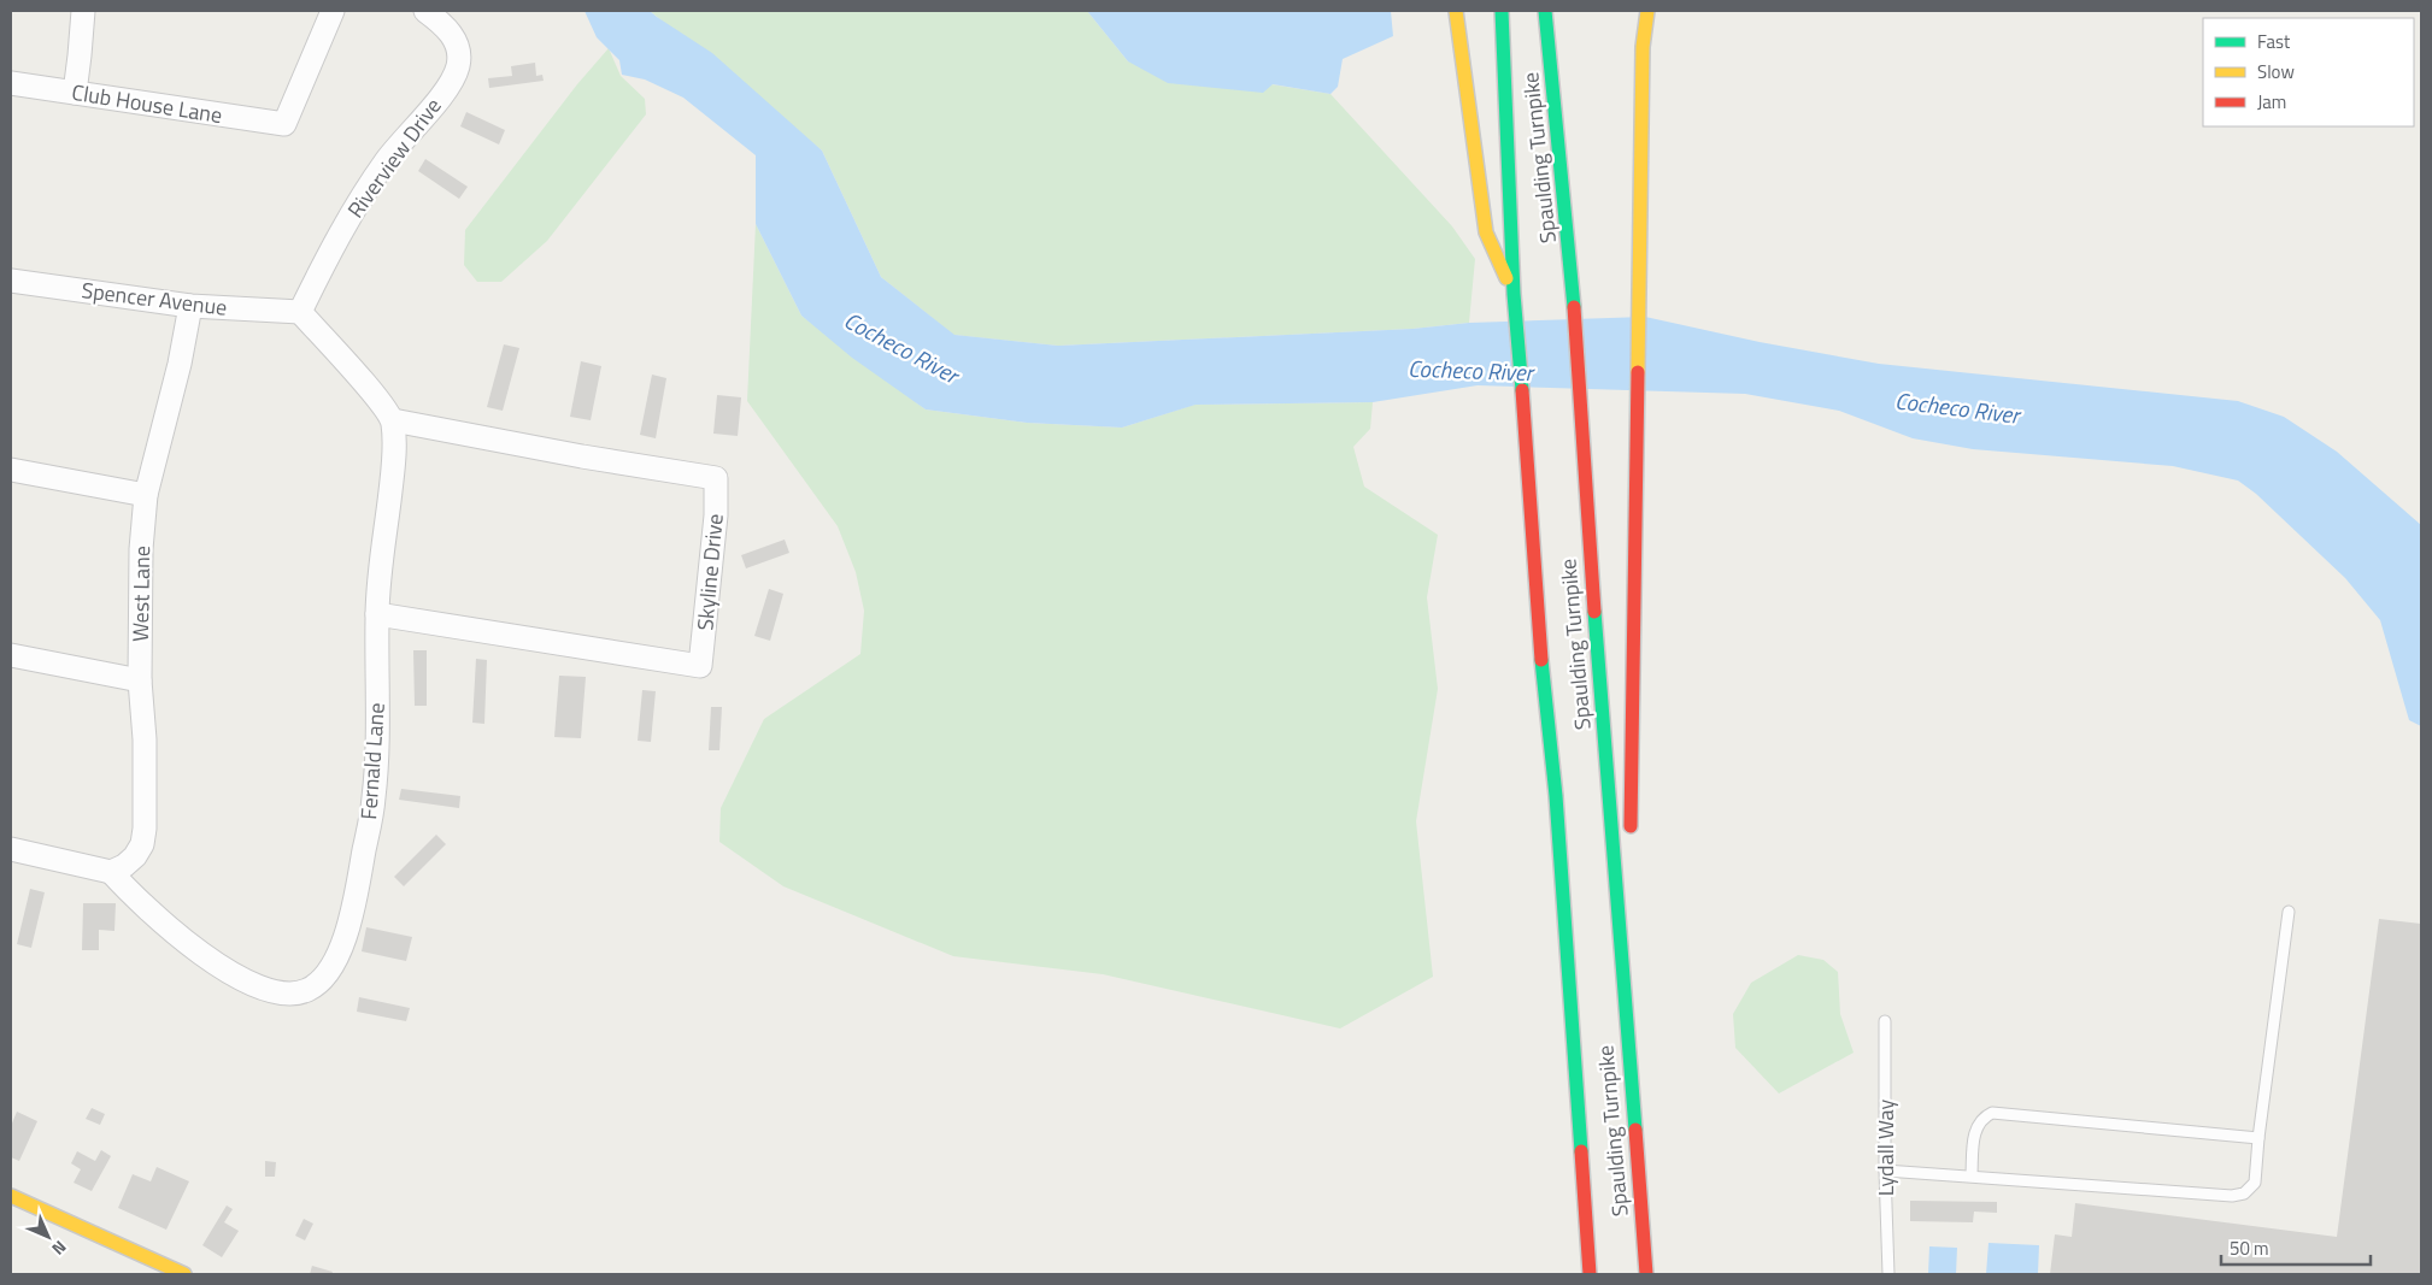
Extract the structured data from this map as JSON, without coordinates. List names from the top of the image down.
{
  "streets": {
    "main road": ["Spaulding Turnpike"],
    "street": [
      "Club House Lane",
      "Riverview Drive",
      "Spencer Avenue",
      "Skyline Drive",
      "West Lane",
      "Fernald Lane"
    ],
    "lane": ["Lydall Way"]
  },
  "crossings": [
    ["Riverview Drive", "Spencer Avenue"],
    ["Spencer Avenue", "West Lane"],
    ["Skyline Drive", "Fernald Lane"],
    ["West Lane", "Fernald Lane"]
  ],
  "water": ["Cocheco River"],
  "legend": ["Fast", "Slow", "Jam"],
  "scale_bar": "50 m",
  "north": "bottom right"
}
